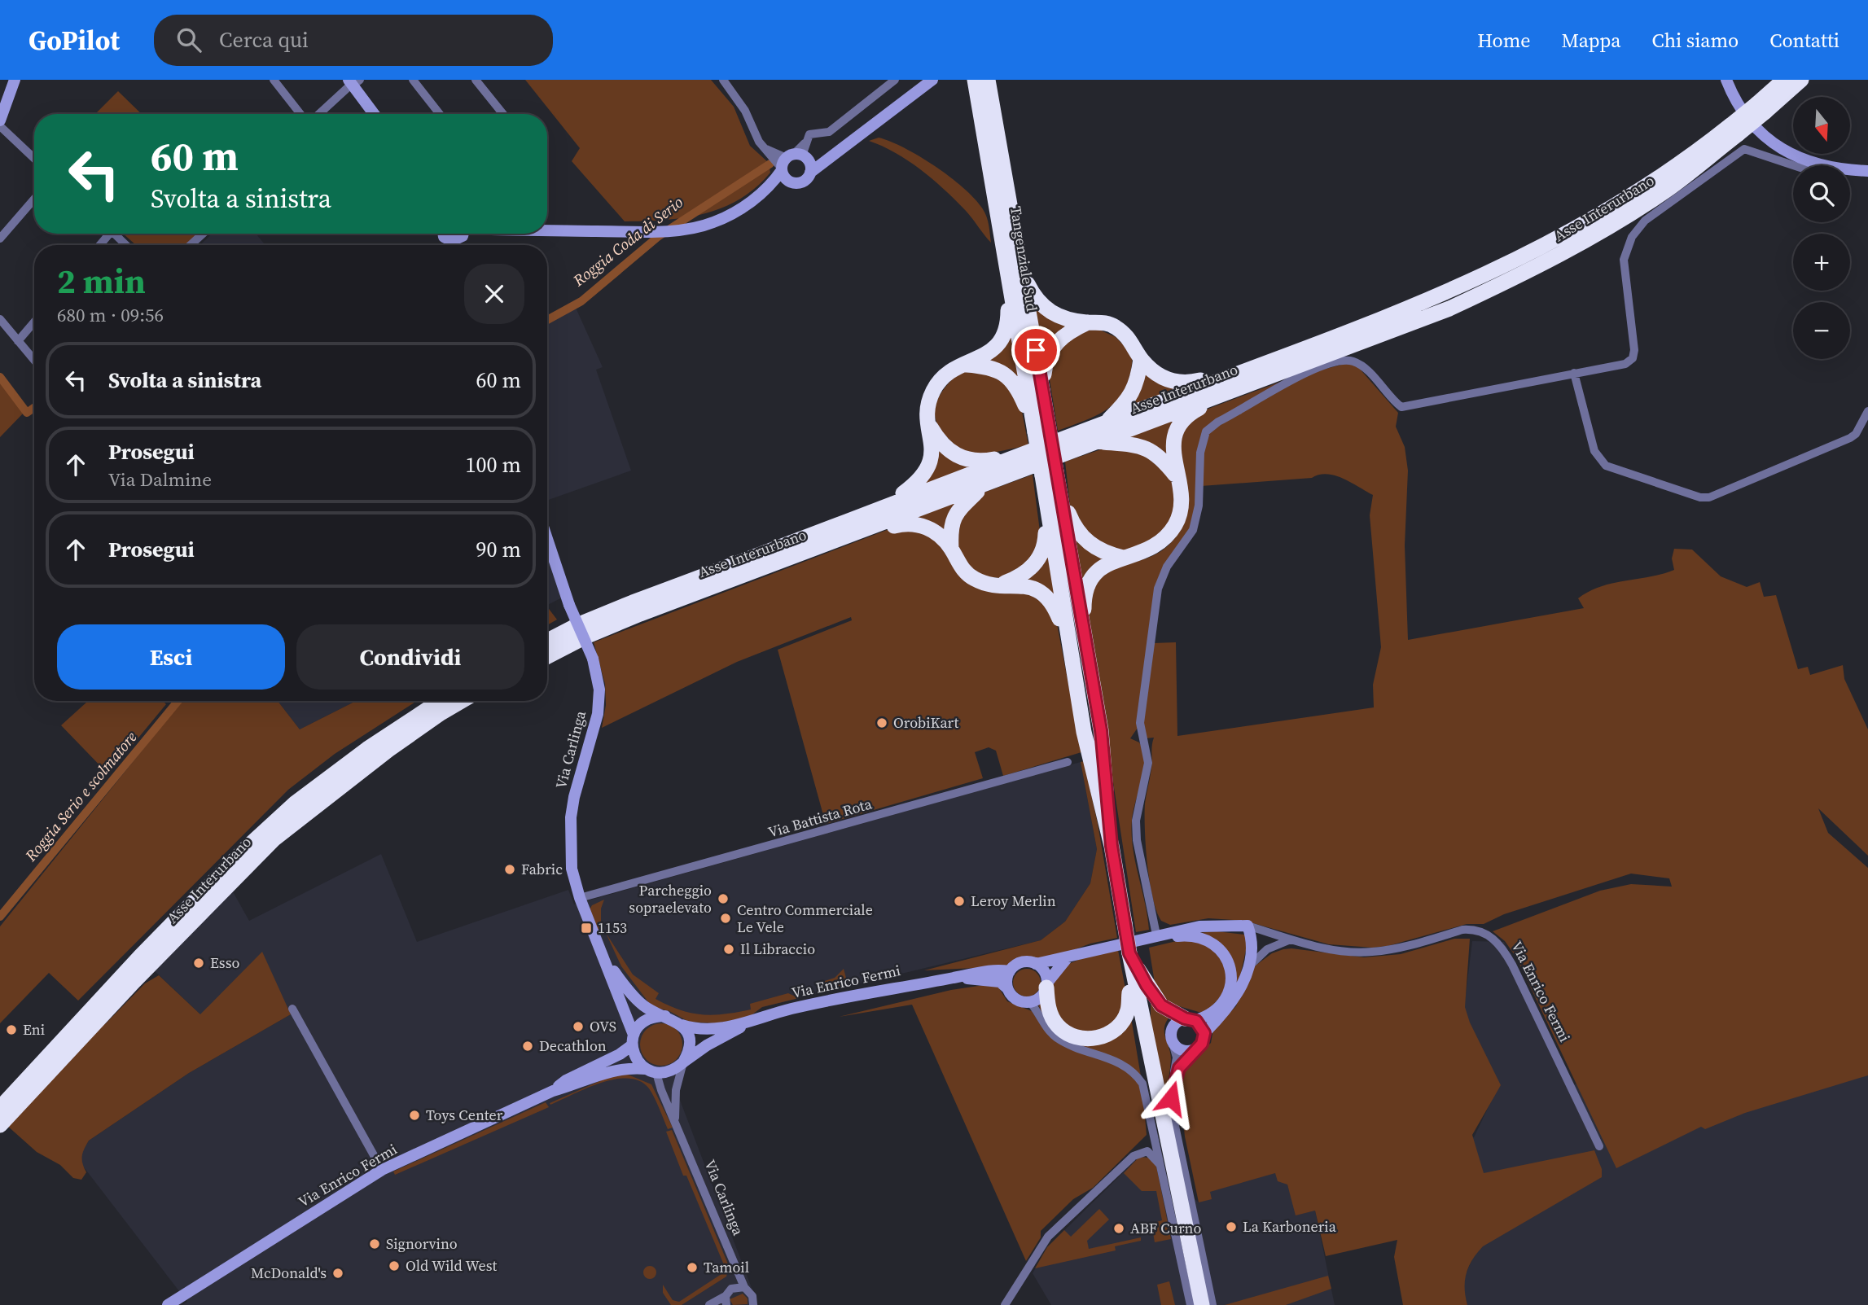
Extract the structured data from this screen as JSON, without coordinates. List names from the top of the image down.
{
  "streets": {
    "highway": ["Asse Interurbano", "Tangenziale Sud"],
    "street": ["Via Carlinga", "Via Battista Rota", "Via Enrico Fermi"]
  },
  "crossings": [
    ["Via Carlinga", "Via Battista Rota"],
    ["Via Carlinga", "Via Enrico Fermi"]
  ],
  "water": ["Roggia Coda di Serio", "Roggia Serio e scolmatore"],
  "places": {
    "other": [
      "OrobiKart",
      "Fabric",
      "Parcheggio sopraelevato",
      "Leroy Merlin",
      "Centro Commerciale Le Vele",
      "Il Libraccio",
      "Esso",
      "OVS",
      "Eni",
      "Decathlon",
      "Toys Center",
      "La Karboneria",
      "ABF Curno",
      "Signorvino",
      "Old Wild West",
      "Tamoil",
      "McDonald's"
    ],
    "transit": ["1153"]
  },
  "north": "bottom",
  "page": {
    "header": "GoPilot",
    "search": "Cerca qui",
    "nav": [
      "Home",
      "Mappa",
      "Chi siamo",
      "Contatti"
    ],
    "map_buttons": ["+", "−"],
    "turn": ["60 m", "Svolta a sinistra"],
    "heading": ["2 min", "680 m · 09:56"],
    "list": [
      {
        "name": "Svolta a sinistra",
        "value": "60 m"
      },
      {
        "name": "Prosegui",
        "note": "Via Dalmine",
        "value": "100 m"
      },
      {
        "name": "Prosegui",
        "value": "90 m"
      }
    ],
    "buttons": ["Esci", "Condividi"]
  }
}
